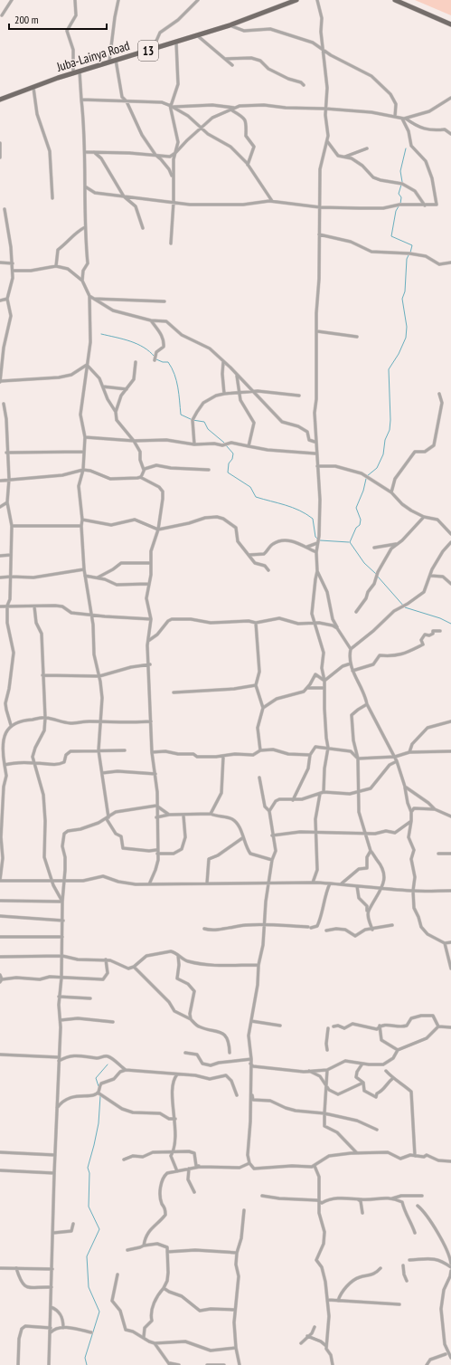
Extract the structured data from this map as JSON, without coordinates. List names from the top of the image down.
{
  "streets": {
    "main road": ["13", "Juba-Lainya Road"]
  },
  "scale_bar": "200 m"
}
